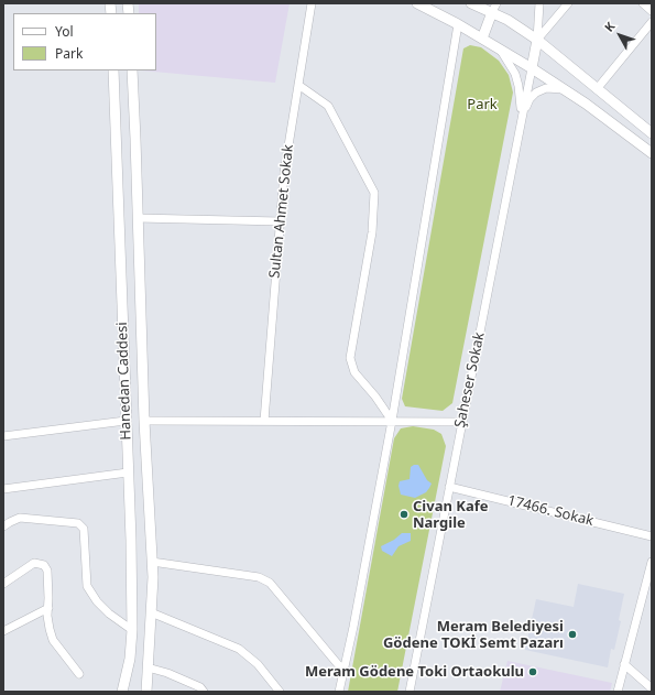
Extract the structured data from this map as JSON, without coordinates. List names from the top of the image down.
{
  "streets": {
    "street": [
      "Sultan Ahmet Sokak",
      "Şaheser Sokak",
      "Hanedan Caddesi",
      "17466. Sokak"
    ]
  },
  "crossings": [
    ["Şaheser Sokak", "17466. Sokak"]
  ],
  "parks": ["Park"],
  "places": ["Civan Kafe Nargile", "Meram Belediyesi Gödene TOKİ Semt Pazarı", "Meram Gödene Toki Ortaokulu"],
  "legend": ["Yol", "Park"],
  "north": "top left"
}
